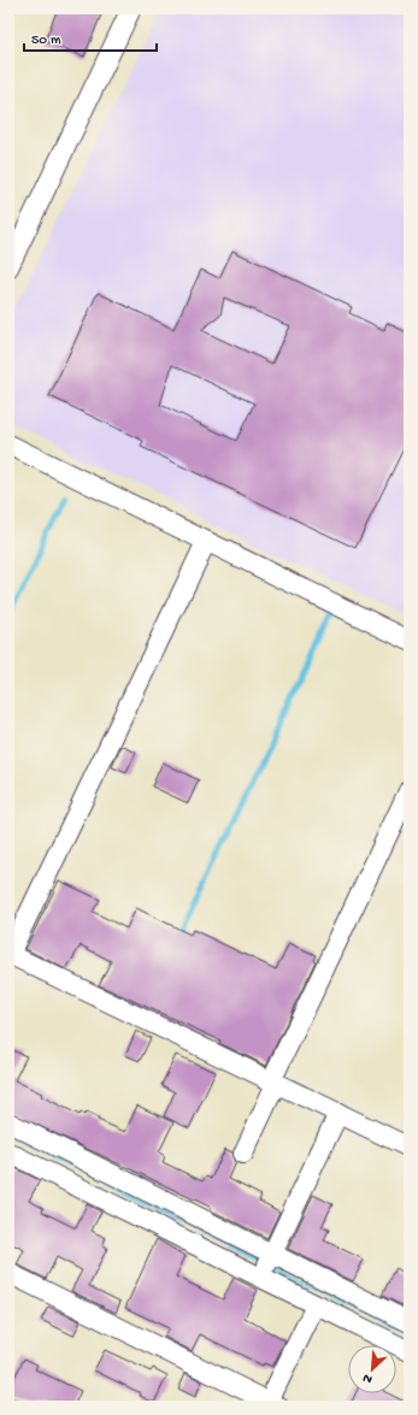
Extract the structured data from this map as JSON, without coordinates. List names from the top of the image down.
{
  "scale_bar": "50 m",
  "north": "bottom left"
}
